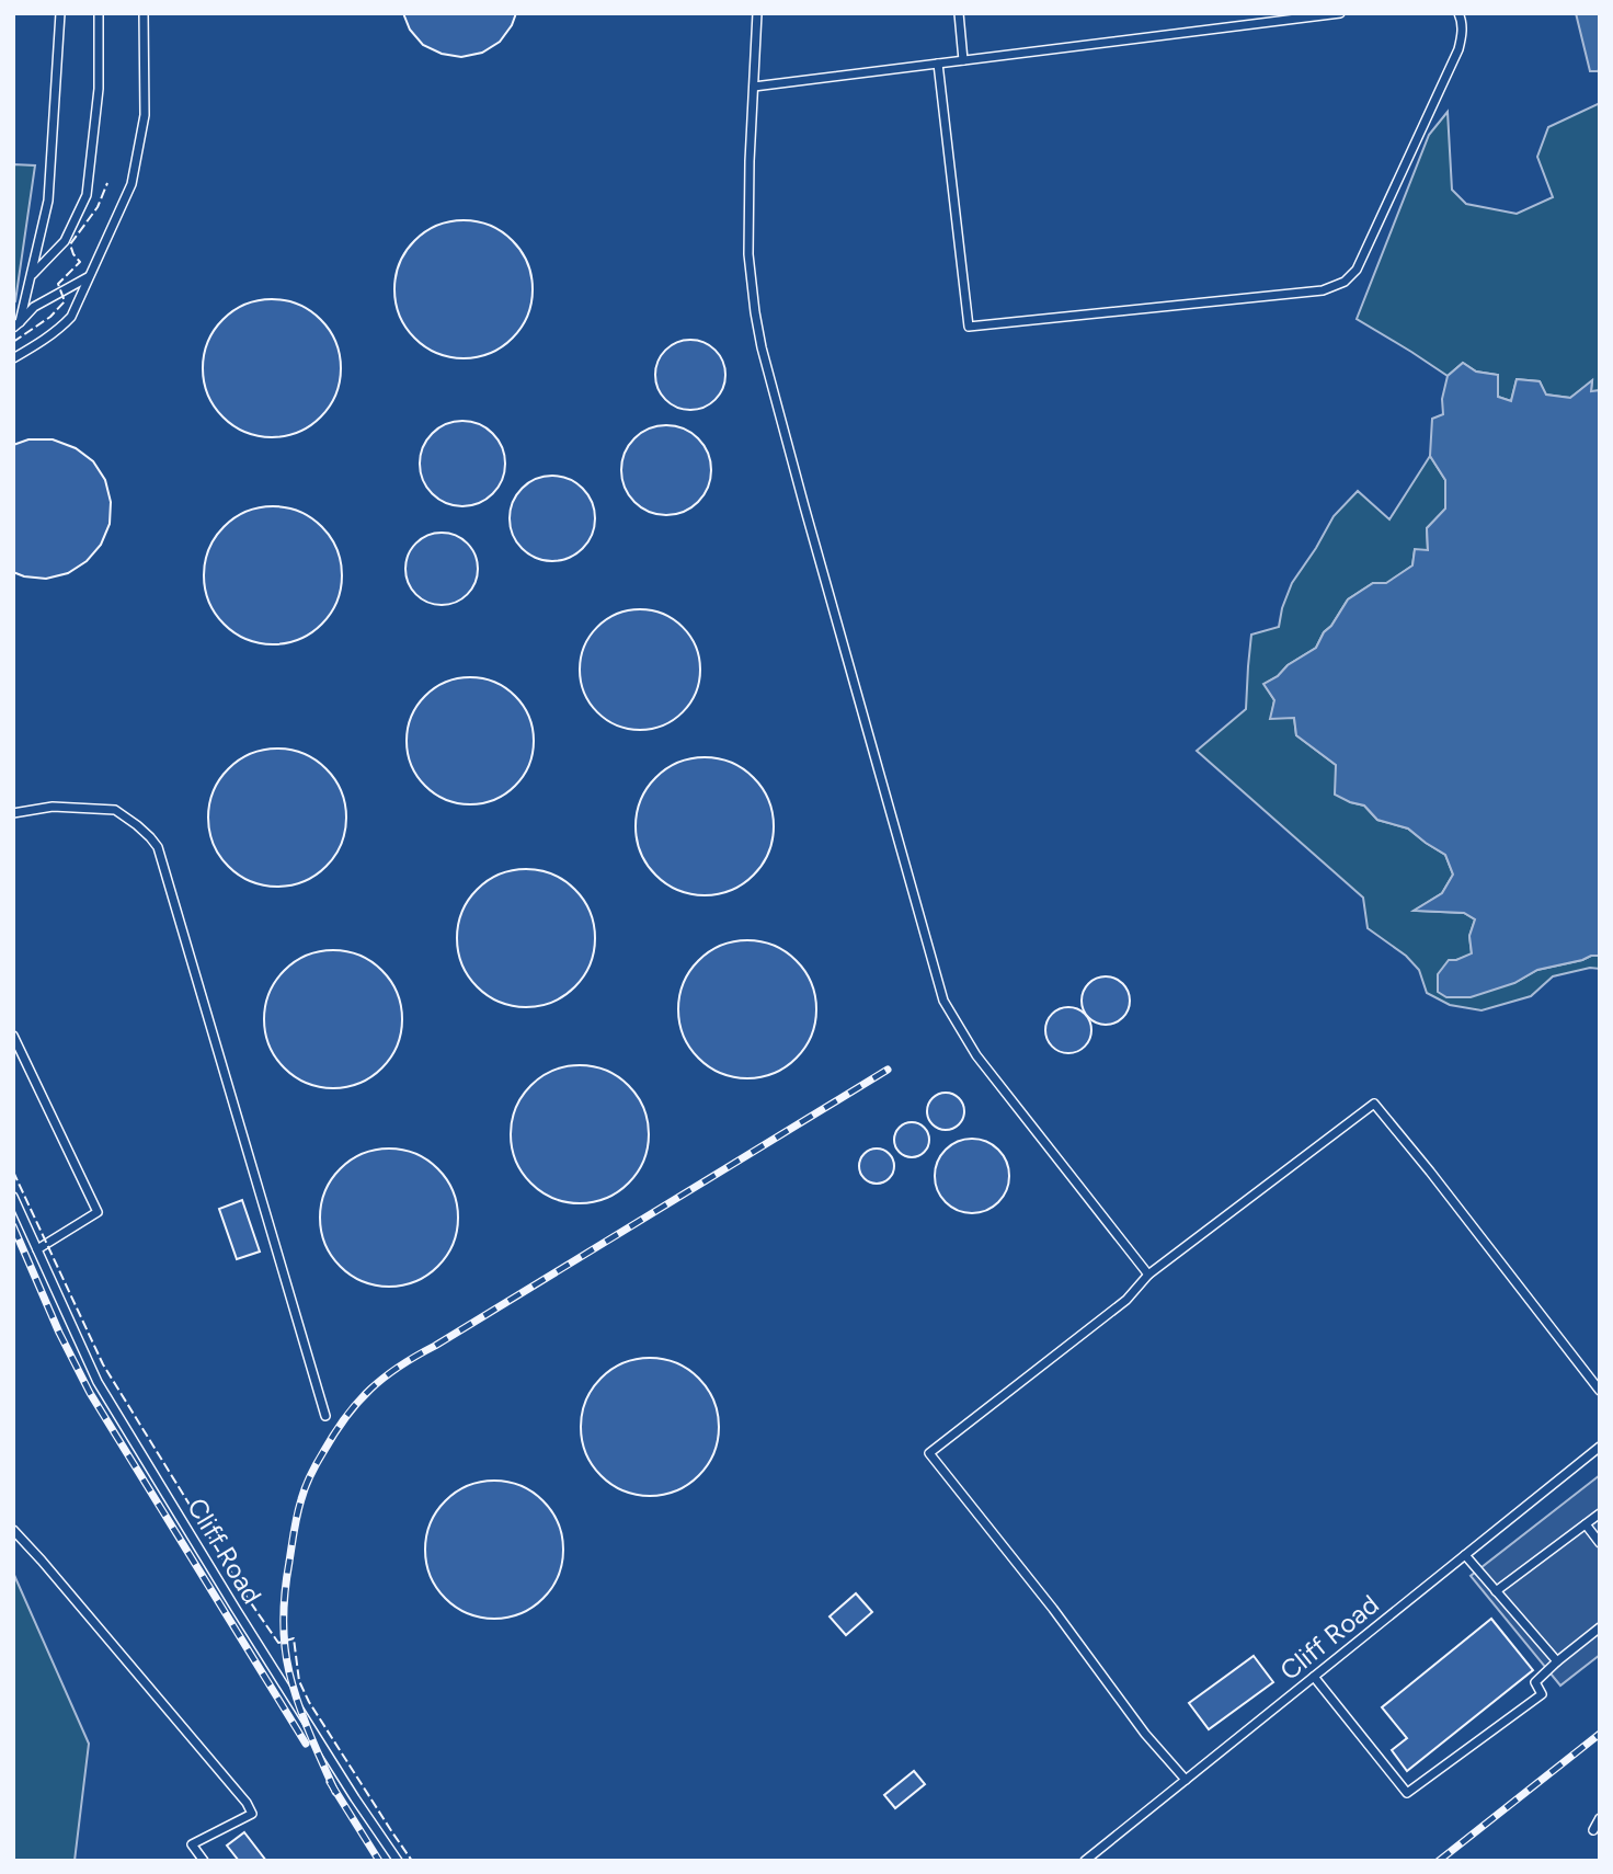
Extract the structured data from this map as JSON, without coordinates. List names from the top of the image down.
{
  "streets": {
    "lane": ["Cliff Road"]
  }
}
